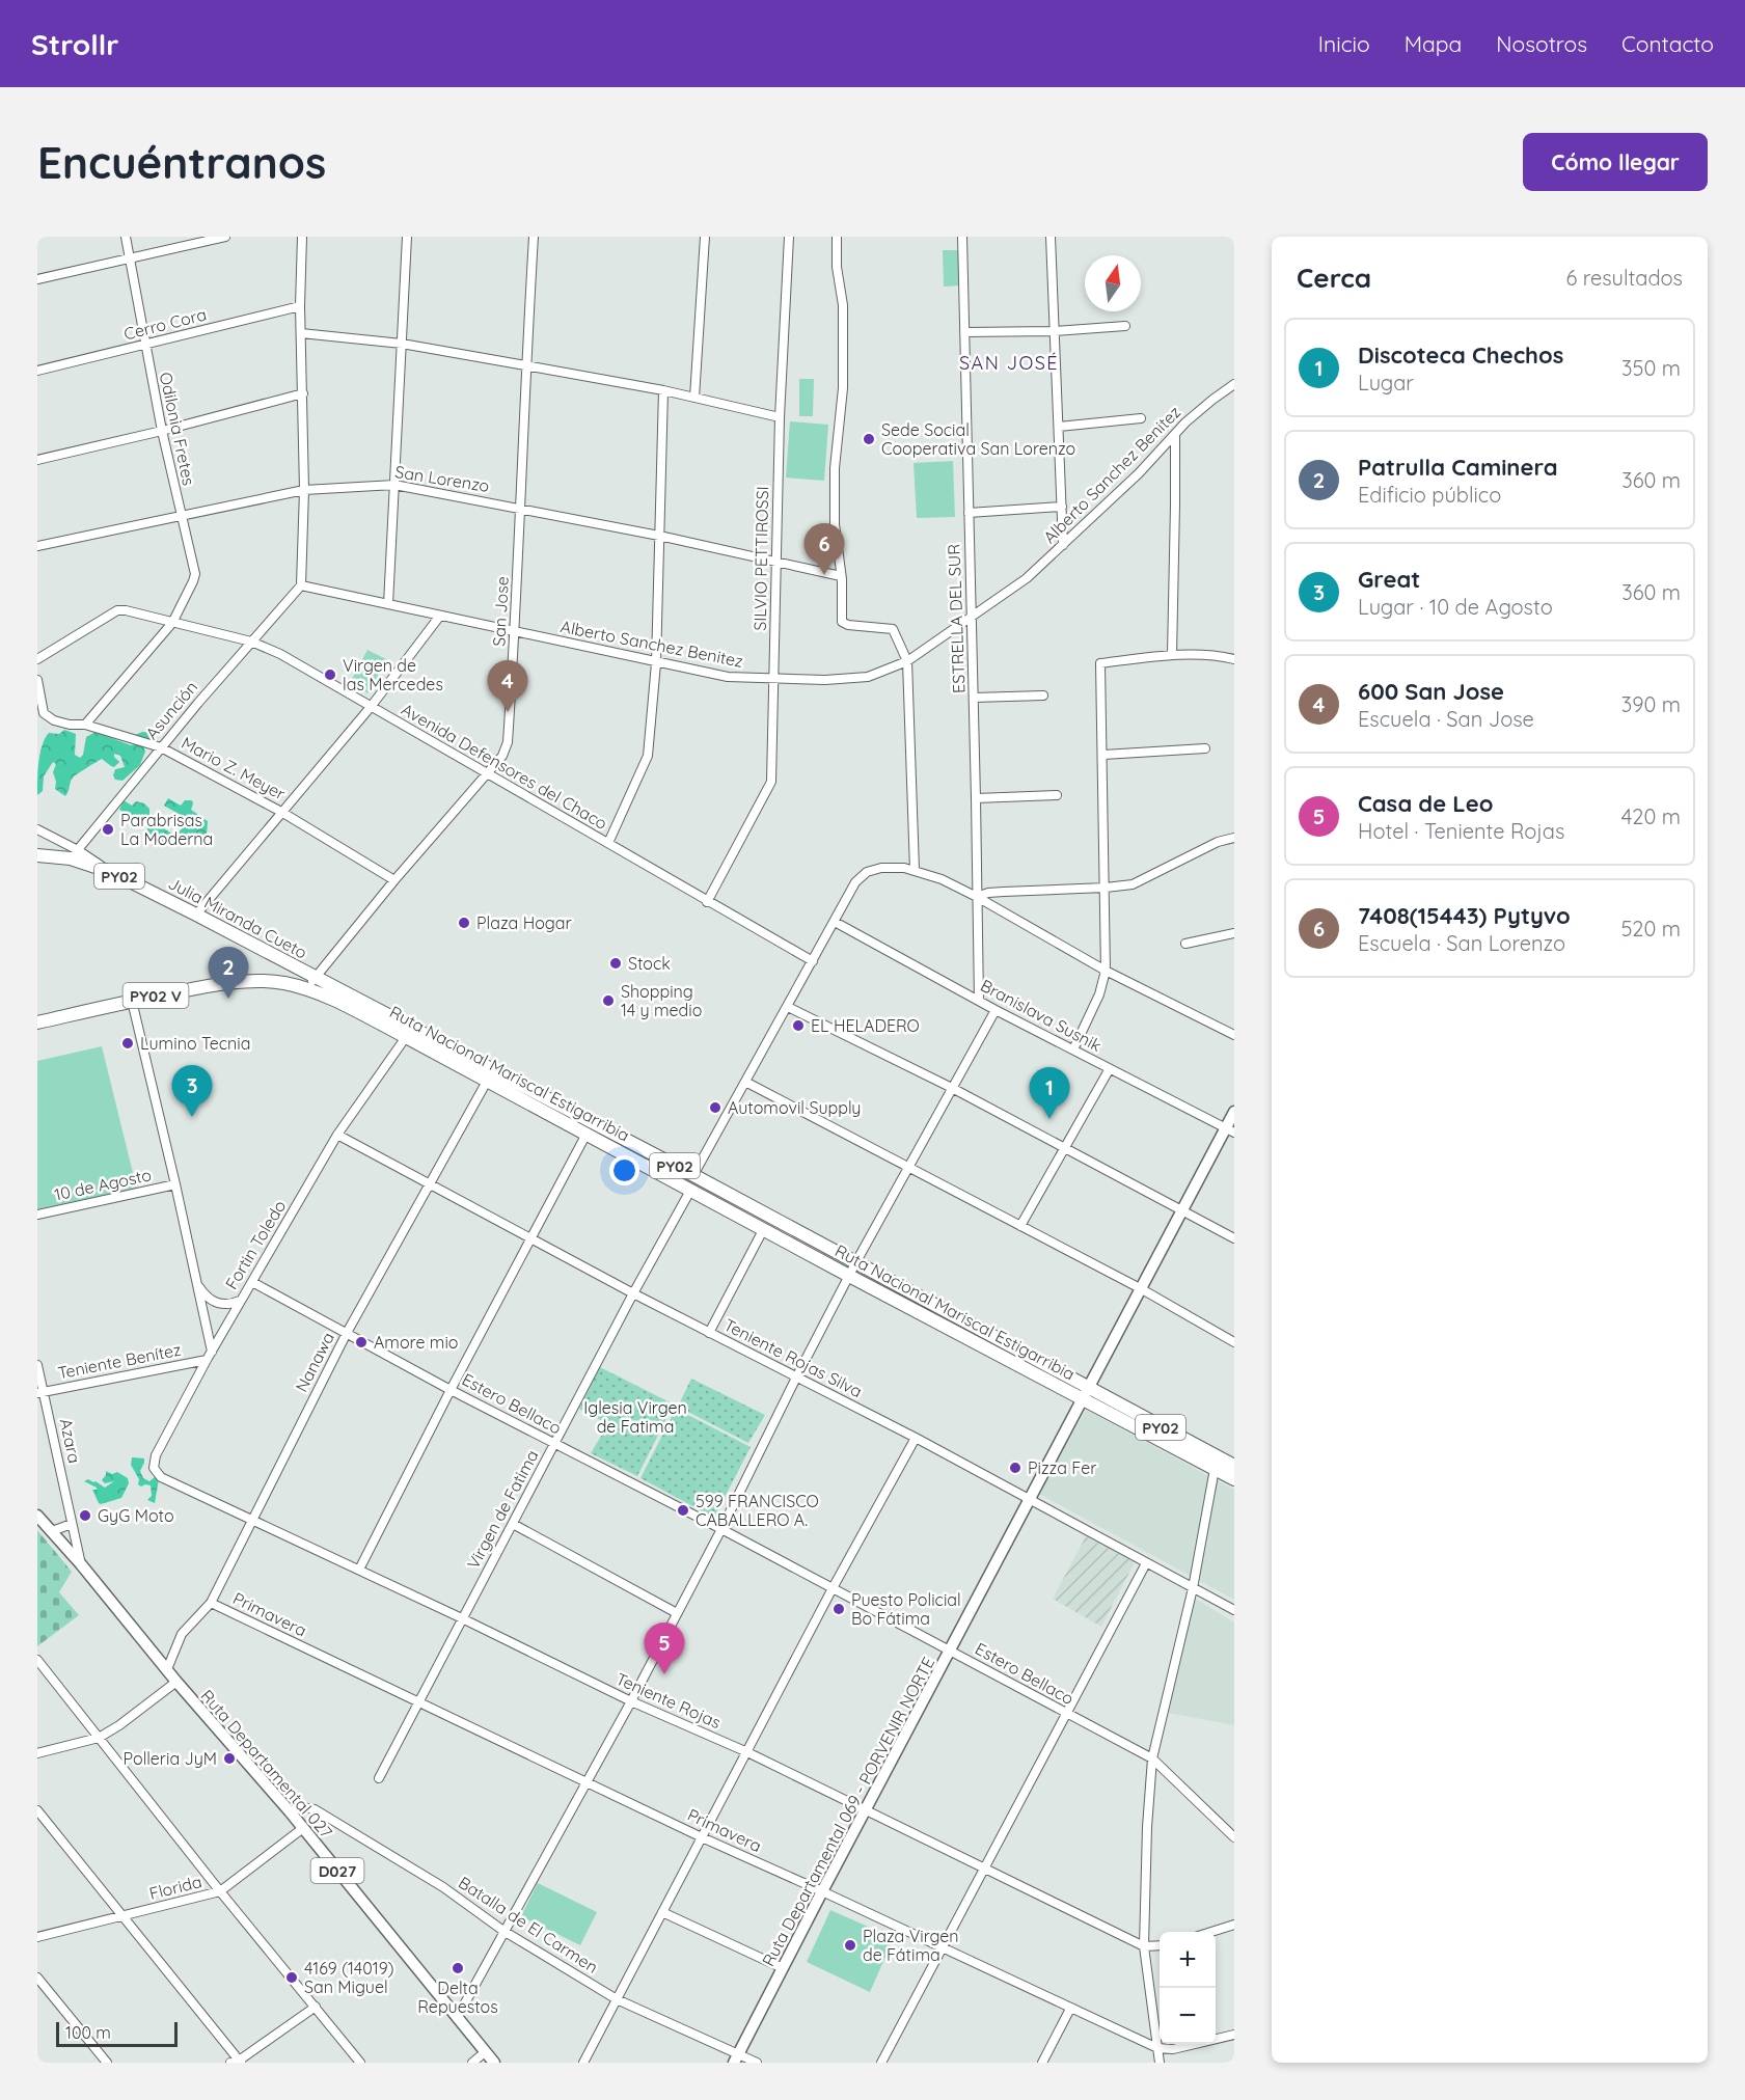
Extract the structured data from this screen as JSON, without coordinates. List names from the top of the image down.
{
  "streets": {
    "highway": [
      "PY02",
      "Julia Miranda Cueto",
      "PY02 V",
      "Ruta Nacional Mariscal Estigarribia"
    ],
    "main road": ["Ruta Departamental 027", "Ruta Departamental 069 - PORVENIR NORTE", "D027"],
    "street": [
      "Cerro Cora",
      "Odilonia Fretes",
      "Alberto Sanchez Benitez",
      "San Lorenzo",
      "SILVIO PETTIROSSI",
      "San Jose",
      "ESTRELLA DEL SUR",
      "Asunción",
      "Avenida Defensores del Chaco",
      "Mario Z. Meyer",
      "Branislava Susnik",
      "10 de Agosto",
      "Fortin Toledo",
      "Teniente Rojas Silva",
      "Teniente Benítez",
      "Nanawa",
      "Estero Bellaco",
      "Azara",
      "Virgen de Fatima",
      "Primavera",
      "Teniente Rojas",
      "Florida",
      "Batalla de El Carmen"
    ]
  },
  "crossings": [
    ["Cerro Cora", "Odilonia Fretes"],
    ["Odilonia Fretes", "San Lorenzo"],
    ["Odilonia Fretes", "Avenida Defensores del Chaco"],
    ["Odilonia Fretes", "Mario Z. Meyer"],
    ["Alberto Sanchez Benitez", "SILVIO PETTIROSSI"],
    ["Alberto Sanchez Benitez", "San Jose"],
    ["Alberto Sanchez Benitez", "ESTRELLA DEL SUR"],
    ["Alberto Sanchez Benitez", "Asunción"],
    ["San Lorenzo", "SILVIO PETTIROSSI"],
    ["San Lorenzo", "San Jose"],
    ["SILVIO PETTIROSSI", "Avenida Defensores del Chaco"],
    ["San Jose", "Avenida Defensores del Chaco"],
    ["San Jose", "Mario Z. Meyer"],
    ["San Jose", "Julia Miranda Cueto"],
    ["San Jose", "Ruta Nacional Mariscal Estigarribia"],
    ["ESTRELLA DEL SUR", "Branislava Susnik"],
    ["Asunción", "Avenida Defensores del Chaco"],
    ["Asunción", "Mario Z. Meyer"],
    ["Asunción", "Julia Miranda Cueto"],
    ["Julia Miranda Cueto", "Ruta Nacional Mariscal Estigarribia"],
    ["Branislava Susnik", "Ruta Departamental 069 - PORVENIR NORTE"],
    ["Ruta Nacional Mariscal Estigarribia", "Fortin Toledo"],
    ["Ruta Nacional Mariscal Estigarribia", "Nanawa"],
    ["Ruta Nacional Mariscal Estigarribia", "Virgen de Fatima"],
    ["Ruta Nacional Mariscal Estigarribia", "Ruta Departamental 069 - PORVENIR NORTE"],
    ["Fortin Toledo", "Teniente Rojas Silva"],
    ["Fortin Toledo", "Teniente Benítez"],
    ["Fortin Toledo", "Estero Bellaco"],
    ["Fortin Toledo", "Teniente Rojas"],
    ["Teniente Rojas Silva", "Nanawa"],
    ["Teniente Rojas Silva", "Virgen de Fatima"],
    ["Teniente Rojas Silva", "Ruta Departamental 069 - PORVENIR NORTE"],
    ["Teniente Benítez", "Azara"],
    ["Nanawa", "Estero Bellaco"],
    ["Nanawa", "Primavera"],
    ["Nanawa", "Teniente Rojas"],
    ["Nanawa", "Ruta Departamental 027"],
    ["Estero Bellaco", "Virgen de Fatima"],
    ["Estero Bellaco", "Ruta Departamental 069 - PORVENIR NORTE"],
    ["Azara", "Ruta Departamental 027"],
    ["Virgen de Fatima", "Primavera"],
    ["Virgen de Fatima", "Teniente Rojas"],
    ["Primavera", "Ruta Departamental 069 - PORVENIR NORTE"],
    ["Teniente Rojas", "Ruta Departamental 069 - PORVENIR NORTE"],
    ["Ruta Departamental 027", "Florida"],
    ["Ruta Departamental 027", "Batalla de El Carmen"],
    ["Ruta Departamental 069 - PORVENIR NORTE", "Batalla de El Carmen"]
  ],
  "districts": ["SAN JOSÉ"],
  "parks": ["Iglesia Virgen de Fatima"],
  "places": [
    "Sede Social Cooperativa San Lorenzo",
    "Virgen de las Mercedes",
    "Parabrisas La Moderna",
    "Plaza Hogar",
    "Stock",
    "Shopping 14 y medio",
    "EL HELADERO",
    "Lumino Tecnia",
    "Automovil Supply",
    "Amore mio",
    "Pizza Fer",
    "599 FRANCISCO CABALLERO A.",
    "GyG Moto",
    "Puesto Policial Bo Fátima",
    "Polleria JyM",
    "Plaza Virgen de Fátima",
    "Delta Repuestos",
    "4169 (14019) San Miguel"
  ],
  "scale_bar": "100 m",
  "north": "top",
  "page": {
    "header": "Strollr",
    "nav": [
      "Inicio",
      "Mapa",
      "Nosotros",
      "Contacto"
    ],
    "buttons": "Cómo llegar",
    "title": "Encuéntranos",
    "heading": ["Cerca", "6 resultados"],
    "list": [
      {
        "mark": "1",
        "name": "Discoteca Chechos",
        "note": "Lugar",
        "value": "350 m"
      },
      {
        "mark": "2",
        "name": "Patrulla Caminera",
        "note": "Edificio público",
        "value": "360 m"
      },
      {
        "mark": "3",
        "name": "Great",
        "note": "Lugar · 10 de Agosto",
        "value": "360 m"
      },
      {
        "mark": "4",
        "name": "600 San Jose",
        "note": "Escuela · San Jose",
        "value": "390 m"
      },
      {
        "mark": "5",
        "name": "Casa de Leo",
        "note": "Hotel · Teniente Rojas",
        "value": "420 m"
      },
      {
        "mark": "6",
        "name": "7408(15443) Pytyvo",
        "note": "Escuela · San Lorenzo",
        "value": "520 m"
      }
    ],
    "pins": [
      "6",
      "4",
      "2",
      "3",
      "1",
      "5"
    ],
    "map_buttons": ["+", "−"],
    "scale": "100 m"
  }
}
